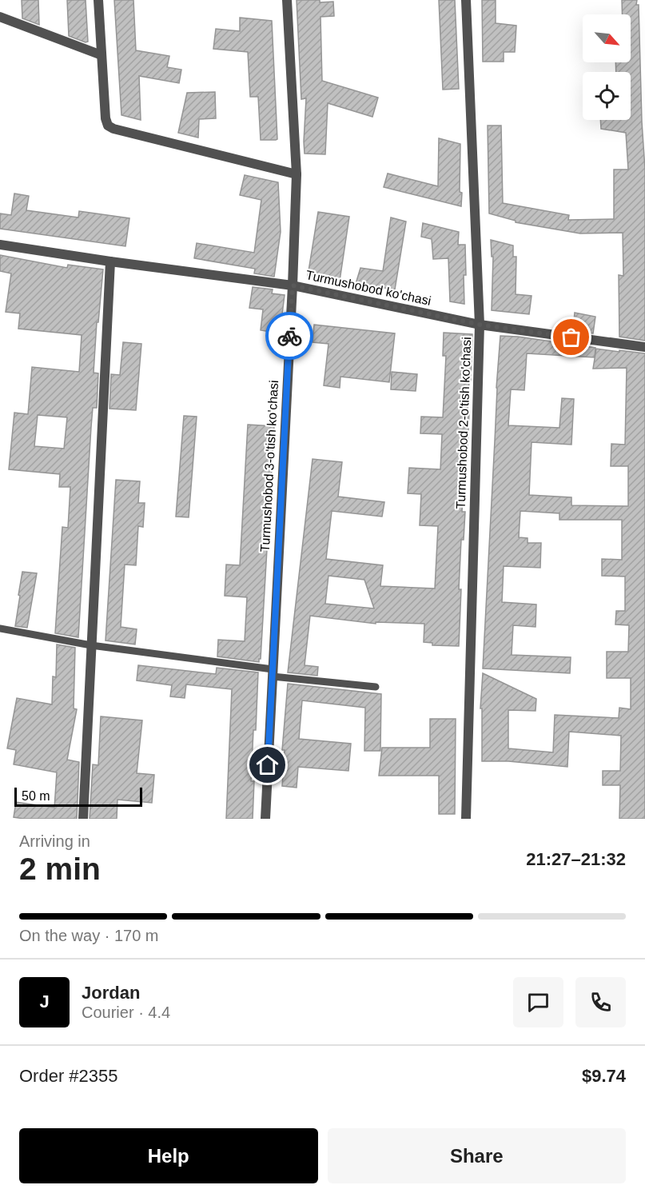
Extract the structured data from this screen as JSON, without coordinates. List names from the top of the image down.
{
  "streets": {
    "street": ["Turmushobod ko'chasi", "Turmushobod 2-o'tish ko'chasi", "Turmushobod 3-o'tish ko'chasi"]
  },
  "crossings": [
    ["Turmushobod ko'chasi", "Turmushobod 2-o'tish ko'chasi"],
    ["Turmushobod ko'chasi", "Turmushobod 3-o'tish ko'chasi"]
  ],
  "scale_bar": "50 m",
  "north": "bottom right",
  "page": {
    "scale": "50 m",
    "heading": ["2 min", "Arriving in", "21:27–21:32"],
    "panel": [
      "Jordan",
      "Courier · 4.4",
      "Order #2355",
      "$9.74"
    ],
    "bar": "On the way · 170 m",
    "round": "J",
    "buttons": ["Help", "Share"]
  }
}
